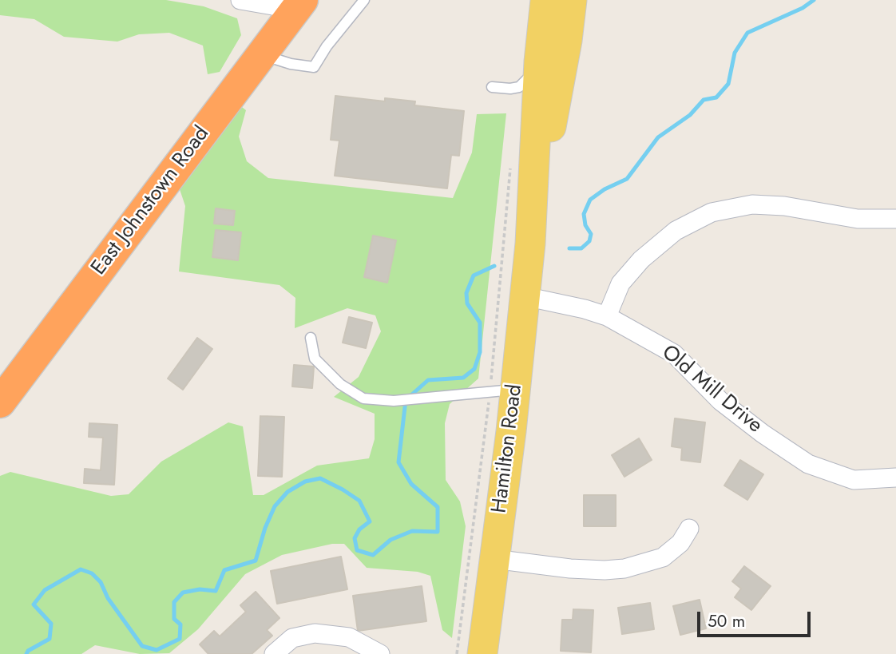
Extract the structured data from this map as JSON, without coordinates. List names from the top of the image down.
{
  "streets": {
    "highway": ["East Johnstown Road"],
    "main road": ["Hamilton Road"],
    "street": ["Old Mill Drive"]
  },
  "crossings": [
    ["Old Mill Drive", "Hamilton Road"]
  ],
  "scale_bar": "50 m"
}
